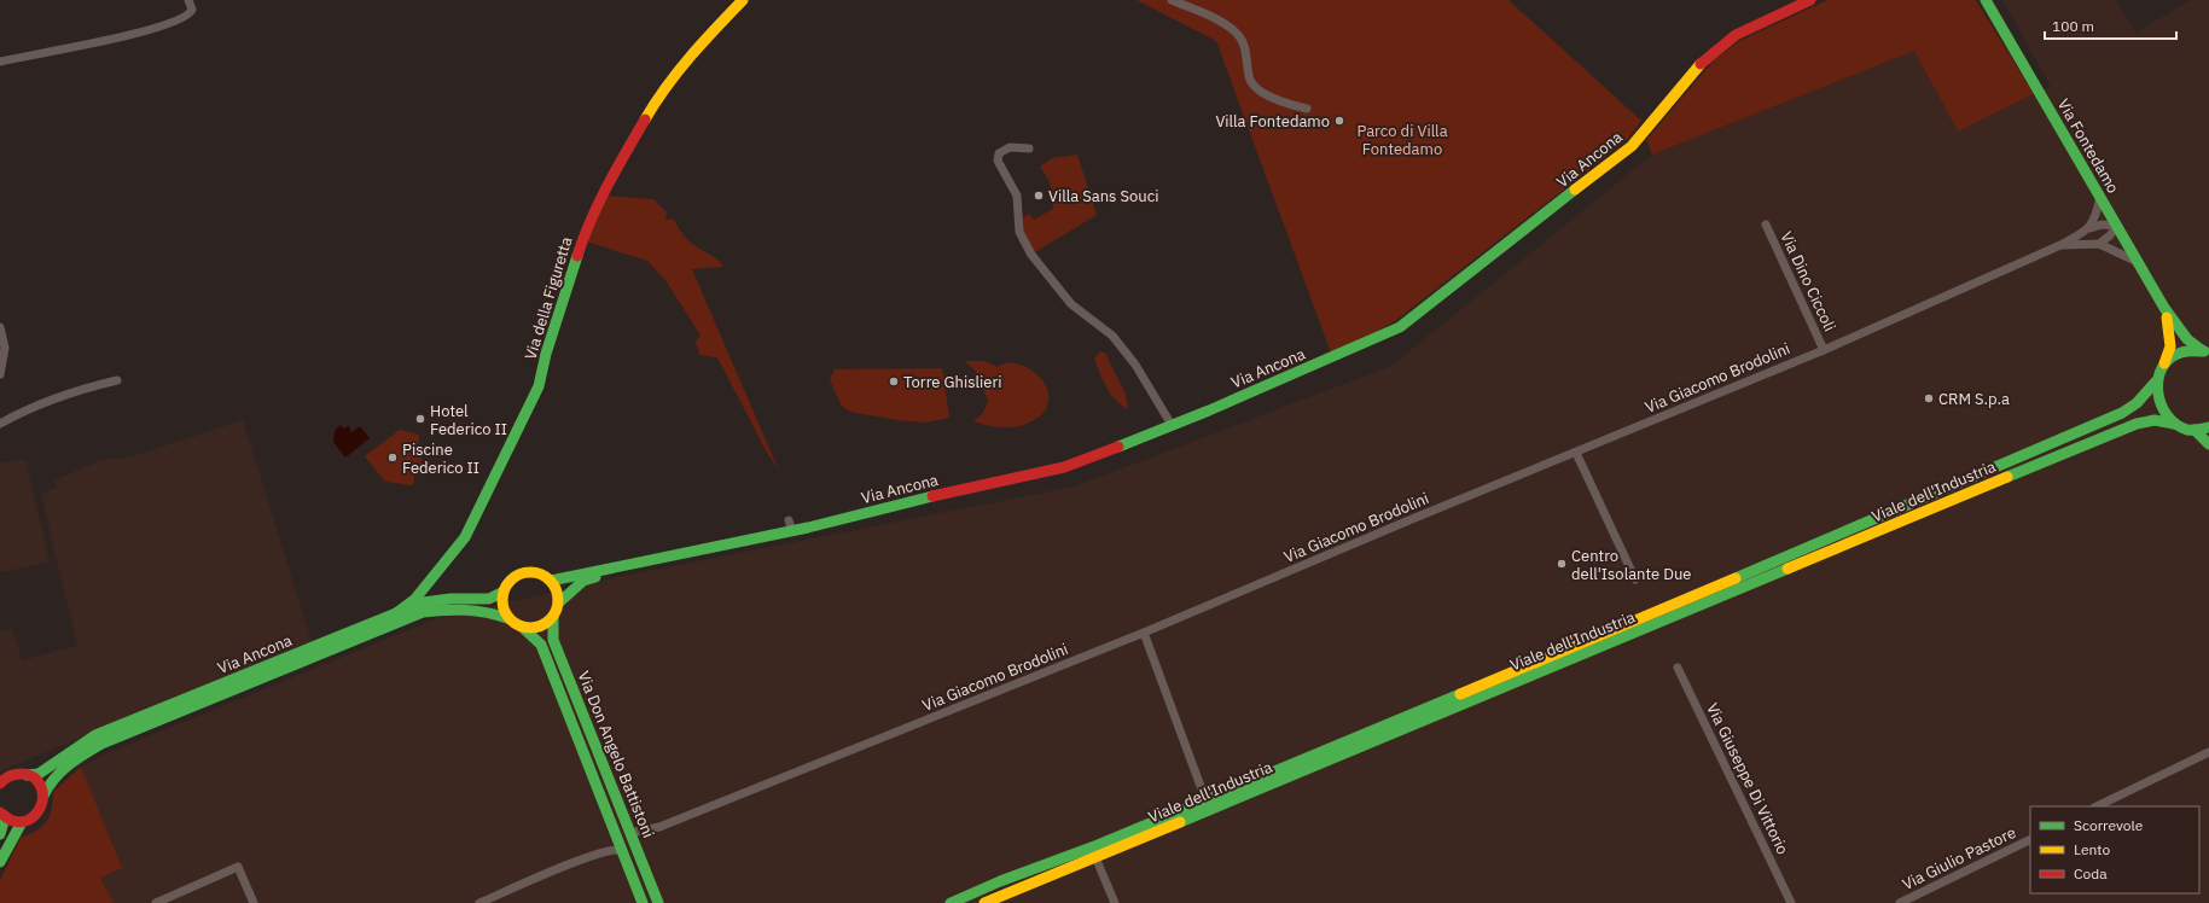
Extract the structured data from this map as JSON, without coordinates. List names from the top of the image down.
{
  "streets": {
    "main road": [
      "Via Fontedamo",
      "Via Ancona",
      "Via della Figuretta",
      "Viale dell'Industria",
      "Via Don Angelo Battistoni"
    ],
    "street": [
      "Via Dino Ciccoli",
      "Via Giacomo Brodolini",
      "Via Giuseppe Di Vittorio",
      "Via Giulio Pastore"
    ]
  },
  "crossings": [
    ["Via Fontedamo", "Via Giacomo Brodolini"],
    ["Via Fontedamo", "Viale dell'Industria"],
    ["Via Ancona", "Via della Figuretta"],
    ["Via Ancona", "Via Don Angelo Battistoni"],
    ["Via Dino Ciccoli", "Via Giacomo Brodolini"],
    ["Via Giacomo Brodolini", "Viale dell'Industria"],
    ["Via Giacomo Brodolini", "Via Don Angelo Battistoni"]
  ],
  "parks": ["Parco di Villa Fontedamo"],
  "places": [
    "Villa Fontedamo",
    "Villa Sans Souci",
    "Torre Ghislieri",
    "CRM S.p.a",
    "Hotel Federico II",
    "Piscine Federico II",
    "Centro dell'Isolante Due"
  ],
  "legend": ["Scorrevole", "Lento", "Coda"],
  "scale_bar": "100 m"
}
